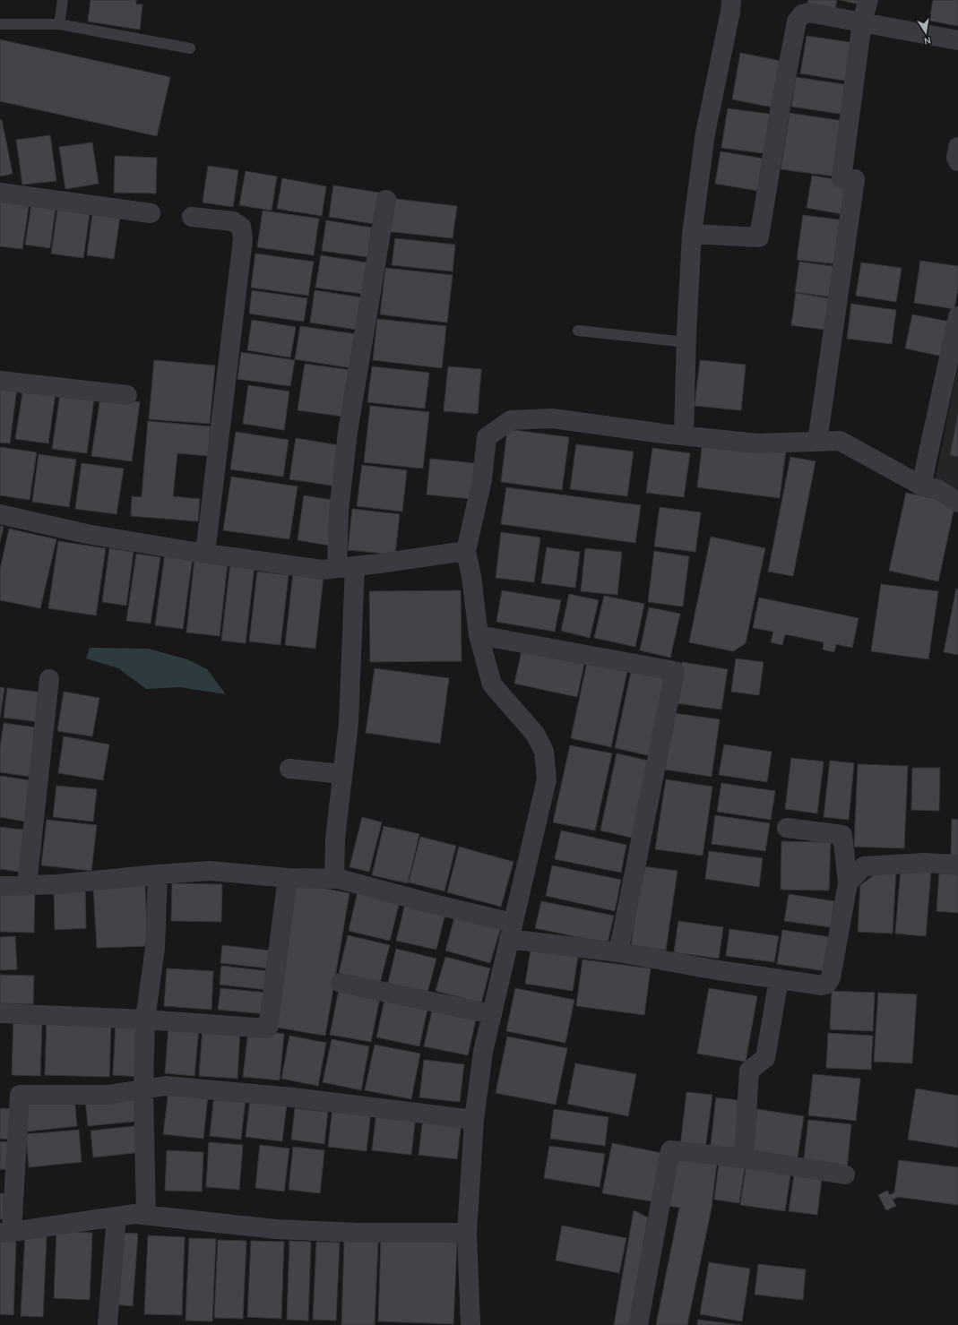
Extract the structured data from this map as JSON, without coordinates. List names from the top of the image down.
{
  "north": "bottom"
}
